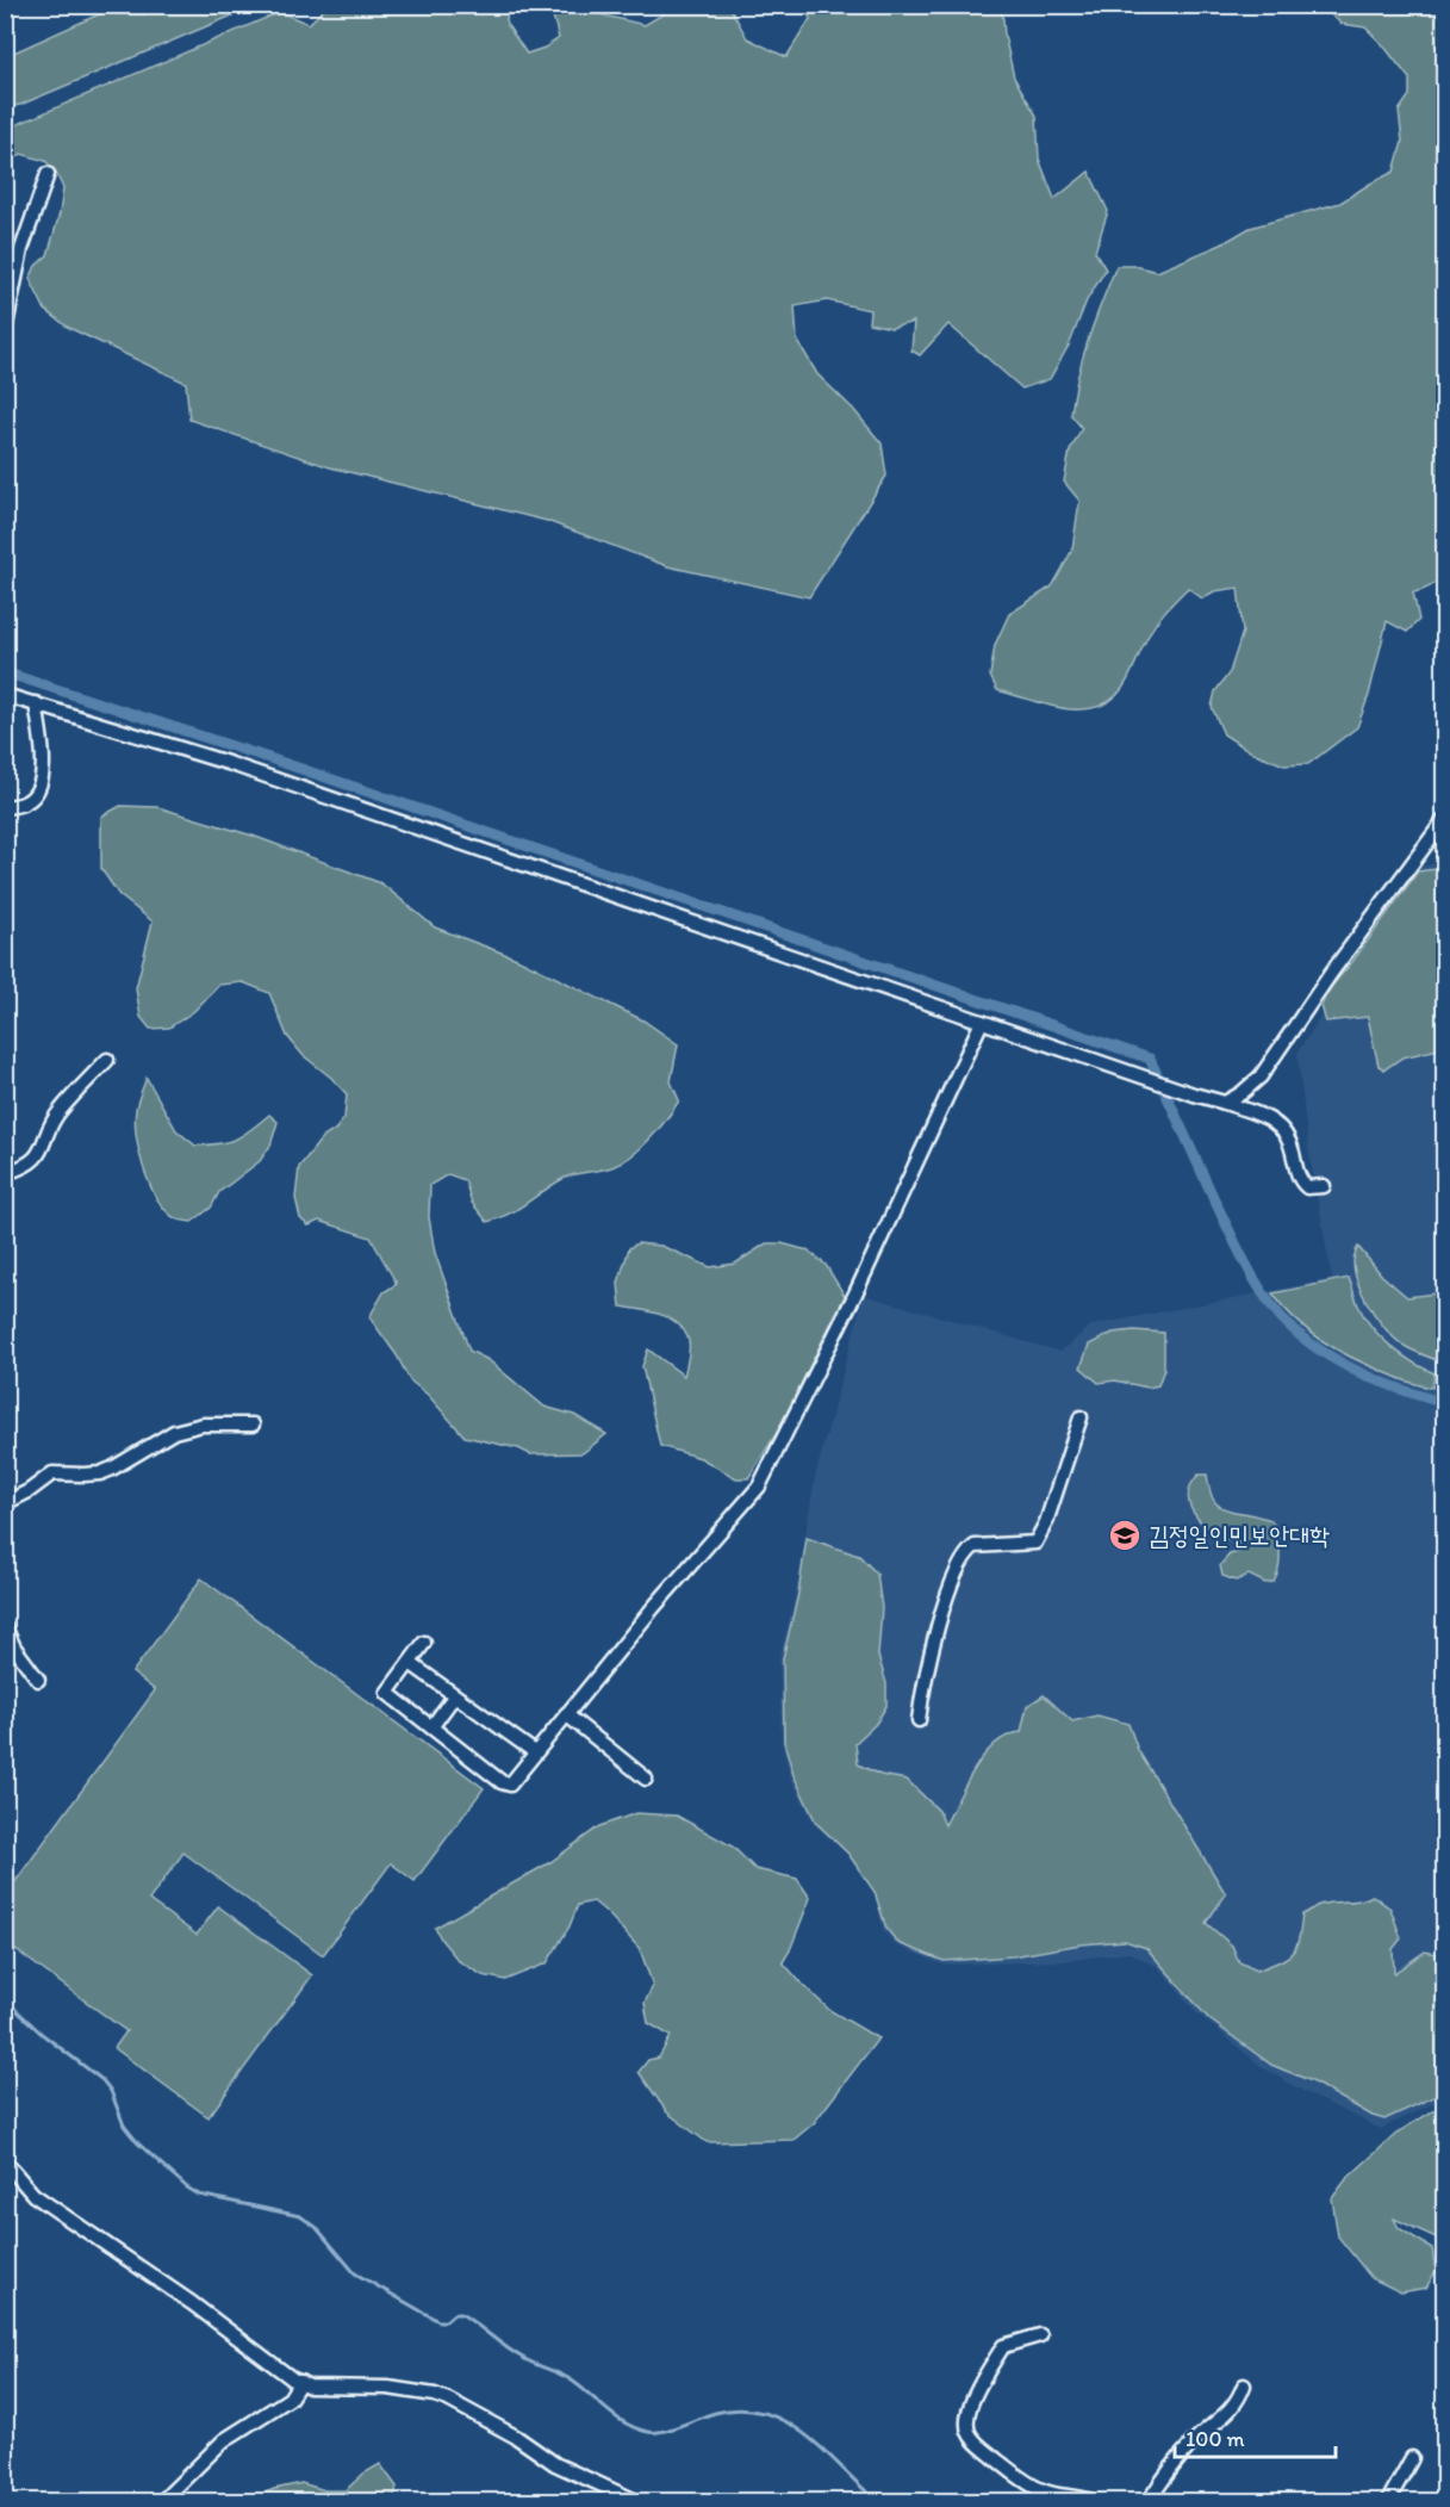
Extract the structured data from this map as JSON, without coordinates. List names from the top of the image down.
{
  "places": {
    "school or university": ["김정일인민보안대학"]
  },
  "scale_bar": "100 m"
}
